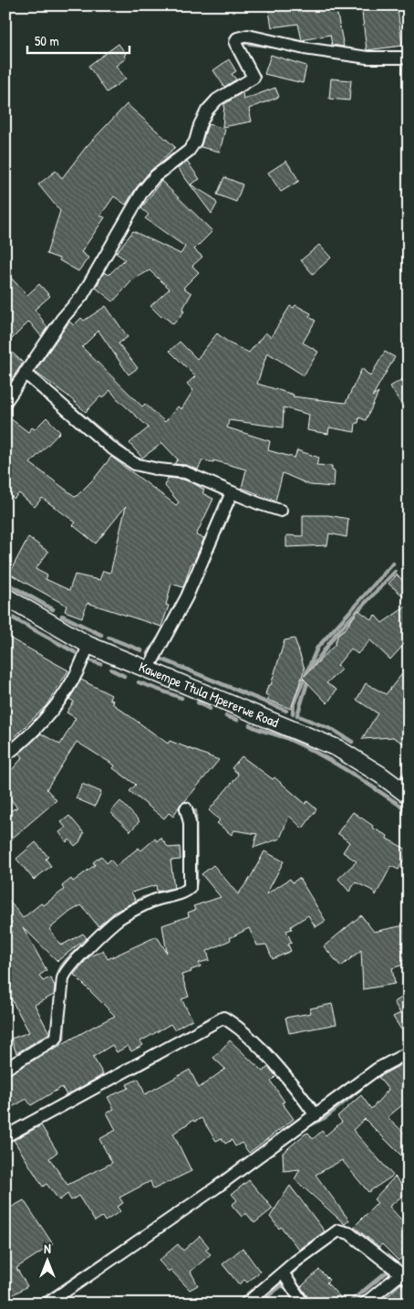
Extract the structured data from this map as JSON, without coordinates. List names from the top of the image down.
{
  "streets": {
    "street": ["Kawempe Ttula Mpererwe Road"]
  },
  "scale_bar": "50 m",
  "north": "top"
}
